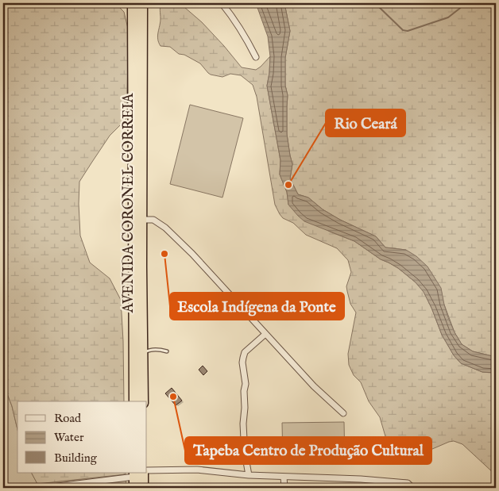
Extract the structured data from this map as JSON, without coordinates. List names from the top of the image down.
{
  "streets": {
    "highway": ["AVENIDA CORONEL CORREIA"]
  },
  "places": ["Rio Ceará", "Escola Indígena da Ponte", "Tapeba Centro de Produção Cultural"],
  "legend": ["Road", "Water", "Building"]
}
